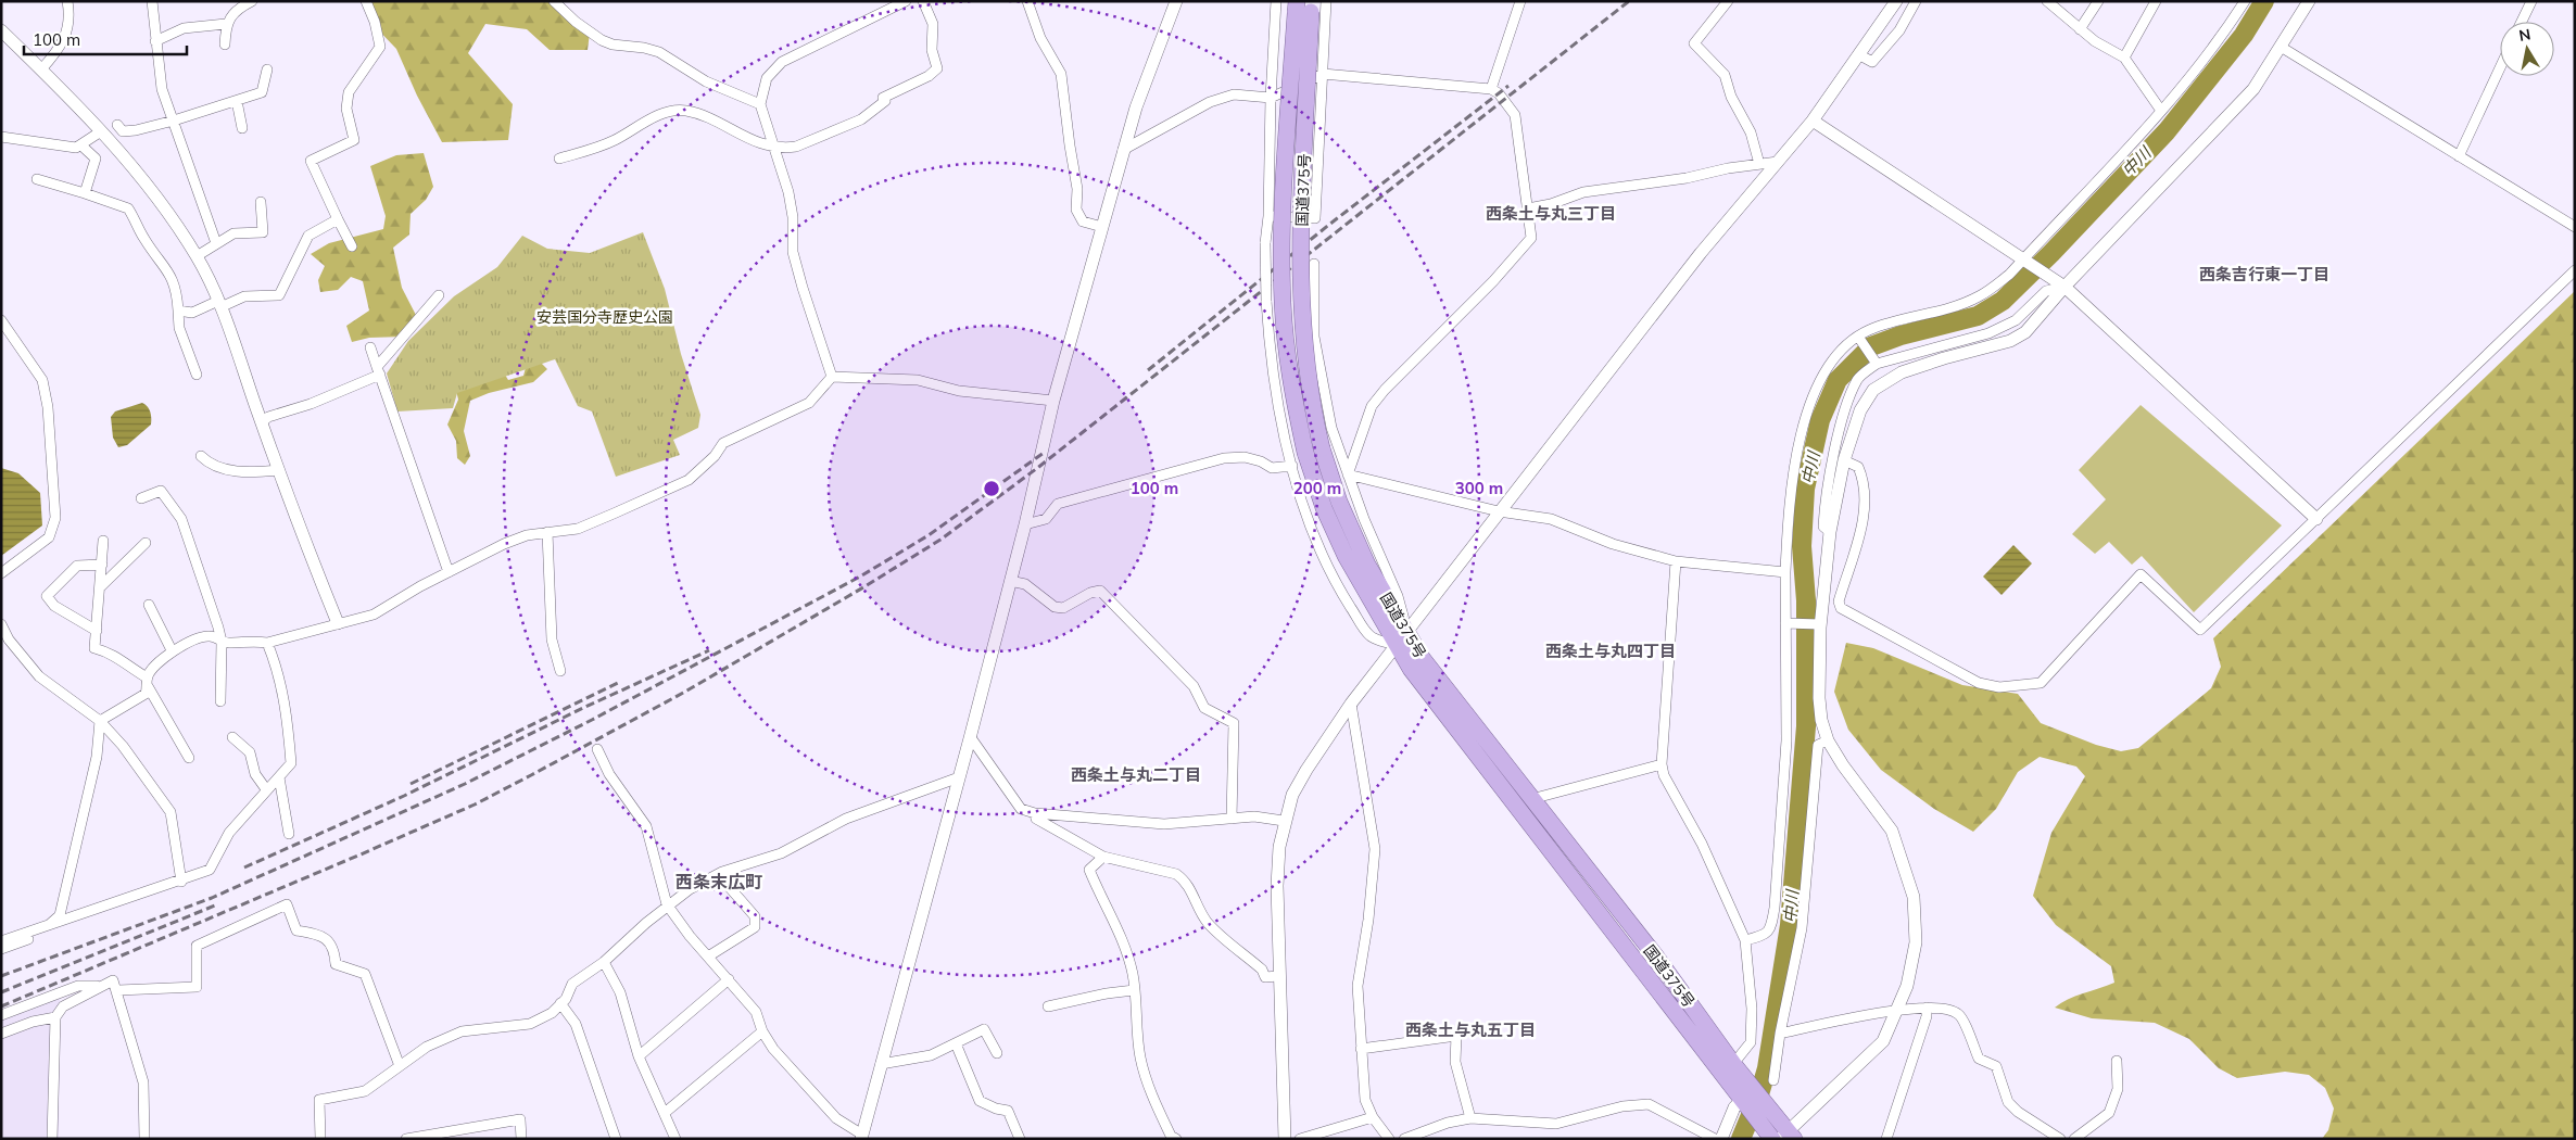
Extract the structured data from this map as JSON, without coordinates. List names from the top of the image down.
{
  "streets": {
    "highway": ["国道375号"]
  },
  "districts": [
    "西条土与丸三丁目",
    "西条吉行東一丁目",
    "西条土与丸四丁目",
    "西条土与丸二丁目",
    "西条末広町",
    "西条土与丸五丁目"
  ],
  "water": ["中川"],
  "parks": ["安芸国分寺歴史公園"],
  "scale_bar": "100 m",
  "north": "top",
  "rings": ["100 m", "200 m", "300 m"]
}
